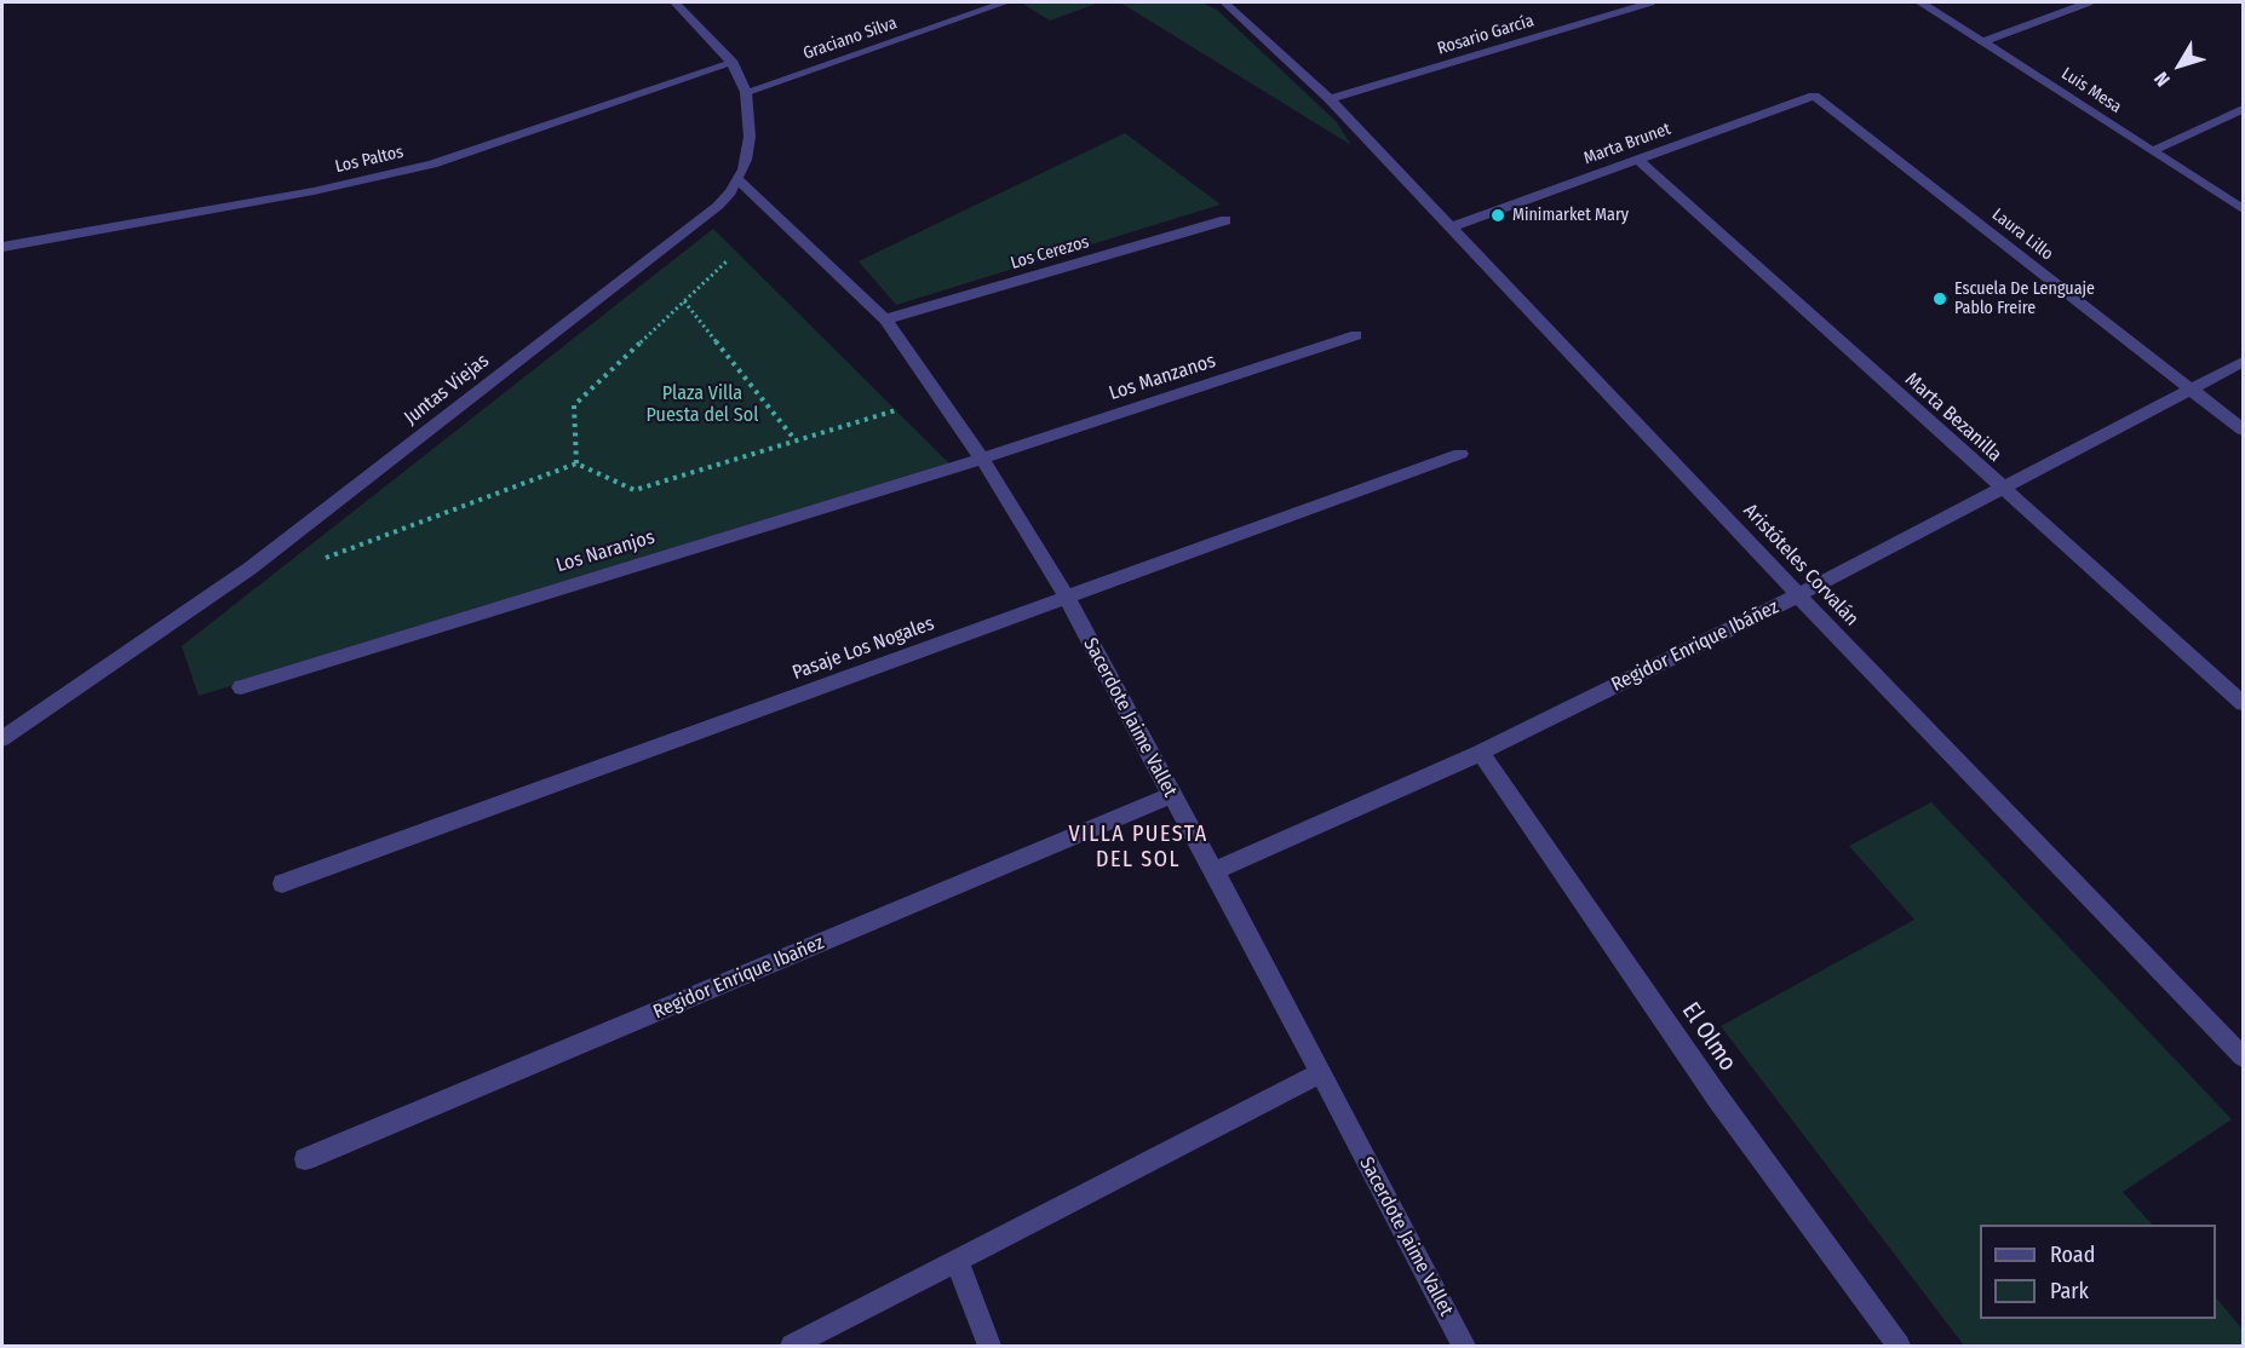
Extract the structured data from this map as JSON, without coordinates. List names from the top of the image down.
{
  "streets": {
    "street": [
      "Rosario García",
      "Graciano Silva",
      "Luis Mesa",
      "Marta Brunet",
      "Los Paltos",
      "Laura Lillo",
      "Los Cerezos",
      "Los Manzanos",
      "Juntas Viejas",
      "Marta Bezanilla",
      "Los Naranjos",
      "Aristóteles Corvalán",
      "Regidor Enrique Ibáñez",
      "Pasaje Los Nogales",
      "Sacerdote Jaime Vallet",
      "Regidor Enrique Ibañez",
      "El Olmo"
    ]
  },
  "crossings": [
    ["Rosario García", "Aristóteles Corvalán"],
    ["Graciano Silva", "Juntas Viejas"],
    ["Marta Brunet", "Laura Lillo"],
    ["Marta Brunet", "Marta Bezanilla"],
    ["Marta Brunet", "Aristóteles Corvalán"],
    ["Los Paltos", "Juntas Viejas"],
    ["Laura Lillo", "Regidor Enrique Ibáñez"],
    ["Los Cerezos", "Sacerdote Jaime Vallet"],
    ["Los Manzanos", "Los Naranjos"],
    ["Los Manzanos", "Sacerdote Jaime Vallet"],
    ["Juntas Viejas", "Sacerdote Jaime Vallet"],
    ["Marta Bezanilla", "Regidor Enrique Ibáñez"],
    ["Los Naranjos", "Sacerdote Jaime Vallet"],
    ["Aristóteles Corvalán", "Regidor Enrique Ibáñez"],
    ["Regidor Enrique Ibáñez", "Sacerdote Jaime Vallet"],
    ["Regidor Enrique Ibáñez", "El Olmo"],
    ["Pasaje Los Nogales", "Sacerdote Jaime Vallet"],
    ["Sacerdote Jaime Vallet", "Regidor Enrique Ibañez"]
  ],
  "districts": ["VILLA PUESTA DEL SOL"],
  "parks": ["Plaza Villa Puesta del Sol"],
  "places": ["Minimarket Mary", "Escuela De Lenguaje Pablo Freire"],
  "legend": ["Road", "Park"],
  "north": "bottom left"
}
